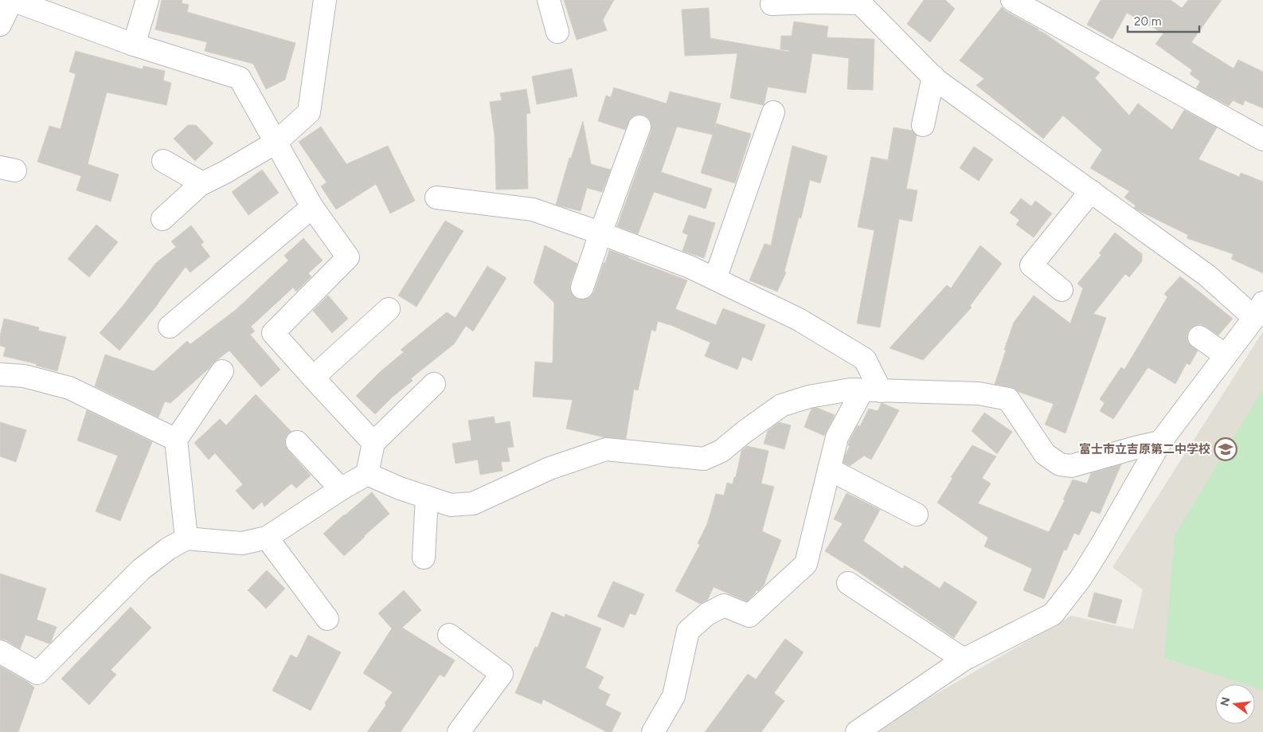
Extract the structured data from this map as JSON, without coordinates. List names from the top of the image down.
{
  "places": {
    "school or university": ["富士市立吉原第二中学校"]
  },
  "scale_bar": "20 m",
  "north": "left"
}
